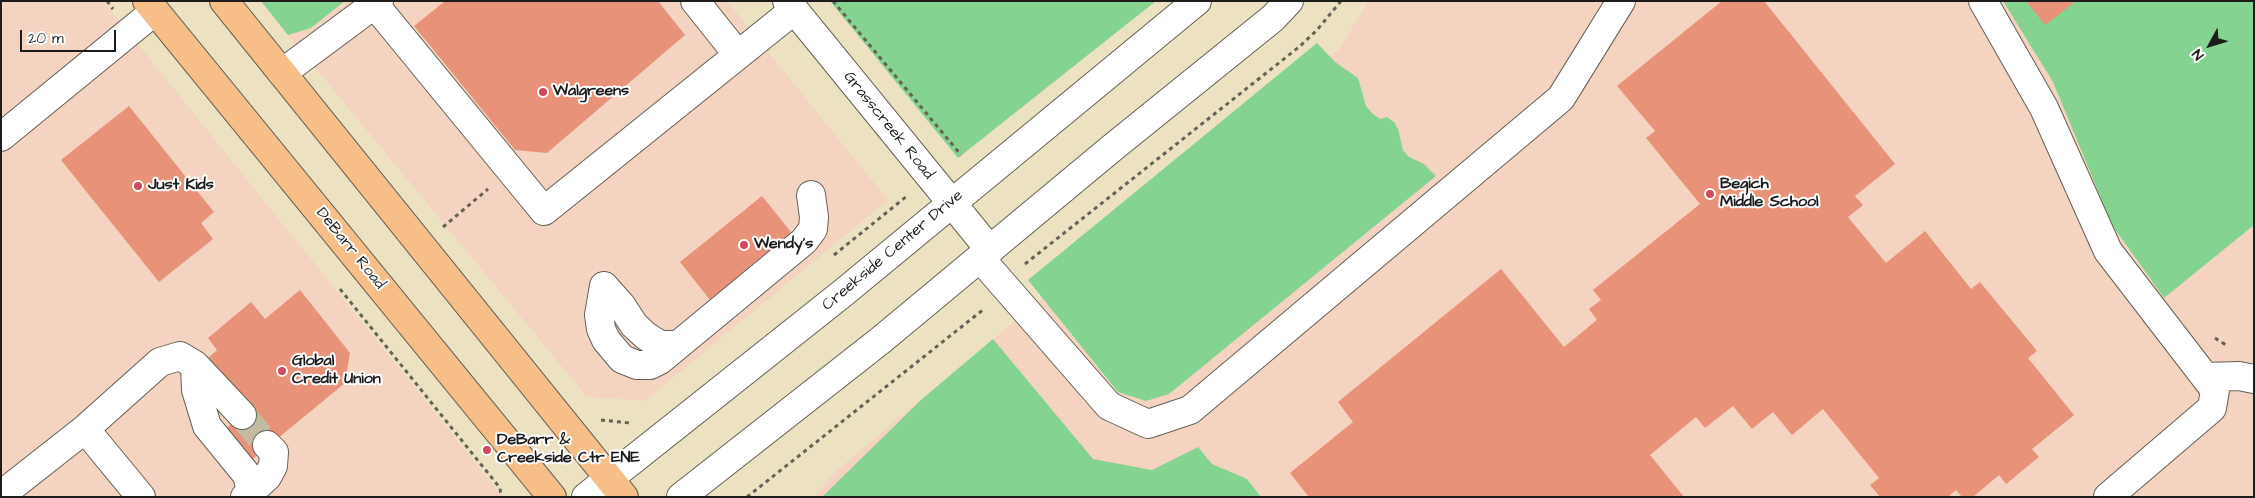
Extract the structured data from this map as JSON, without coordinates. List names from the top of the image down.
{
  "streets": {
    "main road": ["DeBarr Road"],
    "street": ["Grasscreek Road", "Creekside Center Drive"]
  },
  "crossings": [
    ["Grasscreek Road", "Creekside Center Drive"]
  ],
  "places": [
    "Walgreens",
    "Just Kids",
    "Begich Middle School",
    "Wendy's",
    "Global Credit Union",
    "DeBarr & Creekside Ctr ENE"
  ],
  "scale_bar": "20 m",
  "north": "bottom left"
}
